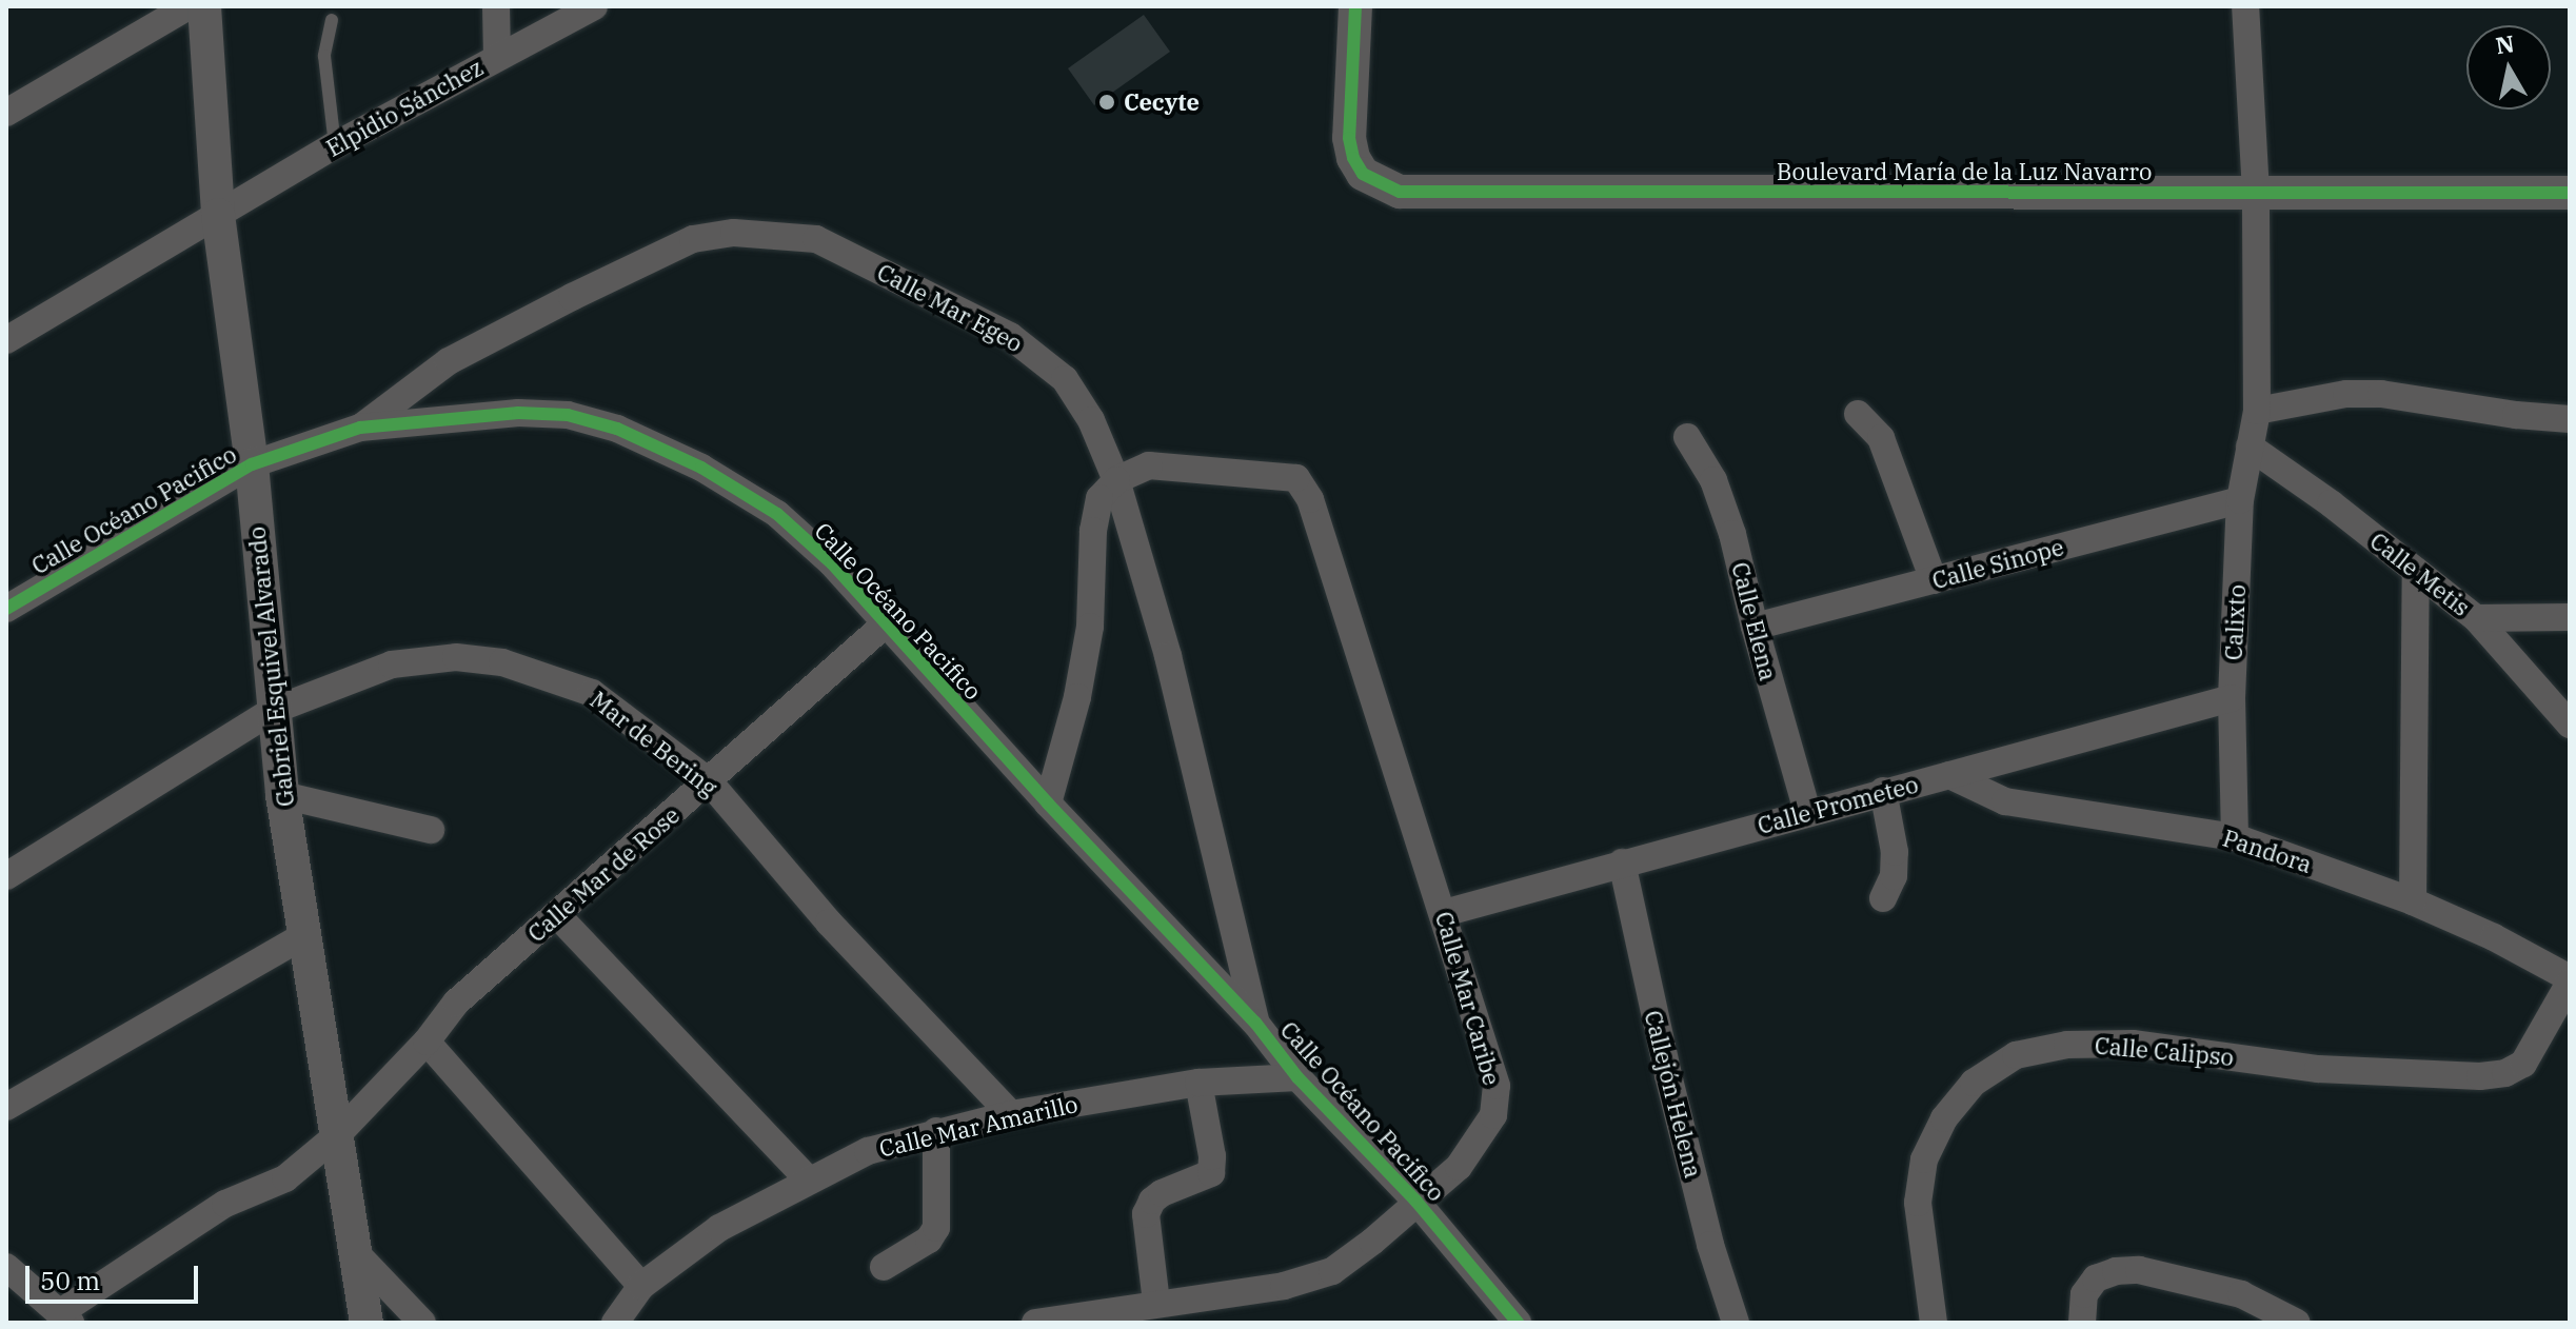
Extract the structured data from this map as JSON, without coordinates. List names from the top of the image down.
{
  "streets": {
    "street": [
      "Elpidio Sánchez",
      "Boulevard María de la Luz Navarro",
      "Calle Mar Egeo",
      "Calle Océano Pacifico",
      "Calle Sinope",
      "Calle Metis",
      "Calle Elena",
      "Calixto",
      "Gabriel Esquivel Alvarado",
      "Mar de Bering",
      "Calle Prometeo",
      "Pandora",
      "Calle Mar de Rose",
      "Calle Mar Caribe",
      "Calle Calipso",
      "Callejón Helena",
      "Calle Mar Amarillo"
    ]
  },
  "crossings": [
    ["Elpidio Sánchez", "Gabriel Esquivel Alvarado"],
    ["Boulevard María de la Luz Navarro", "Calixto"],
    ["Calle Mar Egeo", "Calle Océano Pacifico"],
    ["Calle Mar Egeo", "Calle Mar Caribe"],
    ["Calle Océano Pacifico", "Gabriel Esquivel Alvarado"],
    ["Calle Océano Pacifico", "Calle Mar de Rose"],
    ["Calle Océano Pacifico", "Calle Mar Caribe"],
    ["Calle Océano Pacifico", "Calle Mar Amarillo"],
    ["Calle Sinope", "Calle Elena"],
    ["Calle Sinope", "Calixto"],
    ["Calle Metis", "Calixto"],
    ["Calle Elena", "Calle Prometeo"],
    ["Calixto", "Calle Prometeo"],
    ["Calixto", "Pandora"],
    ["Gabriel Esquivel Alvarado", "Mar de Bering"],
    ["Gabriel Esquivel Alvarado", "Calle Mar de Rose"],
    ["Mar de Bering", "Calle Mar de Rose"],
    ["Mar de Bering", "Calle Mar Amarillo"],
    ["Calle Prometeo", "Pandora"],
    ["Calle Prometeo", "Calle Mar Caribe"],
    ["Calle Prometeo", "Callejón Helena"],
    ["Pandora", "Calle Calipso"]
  ],
  "places": ["Cecyte"],
  "scale_bar": "50 m",
  "north": "top"
}
